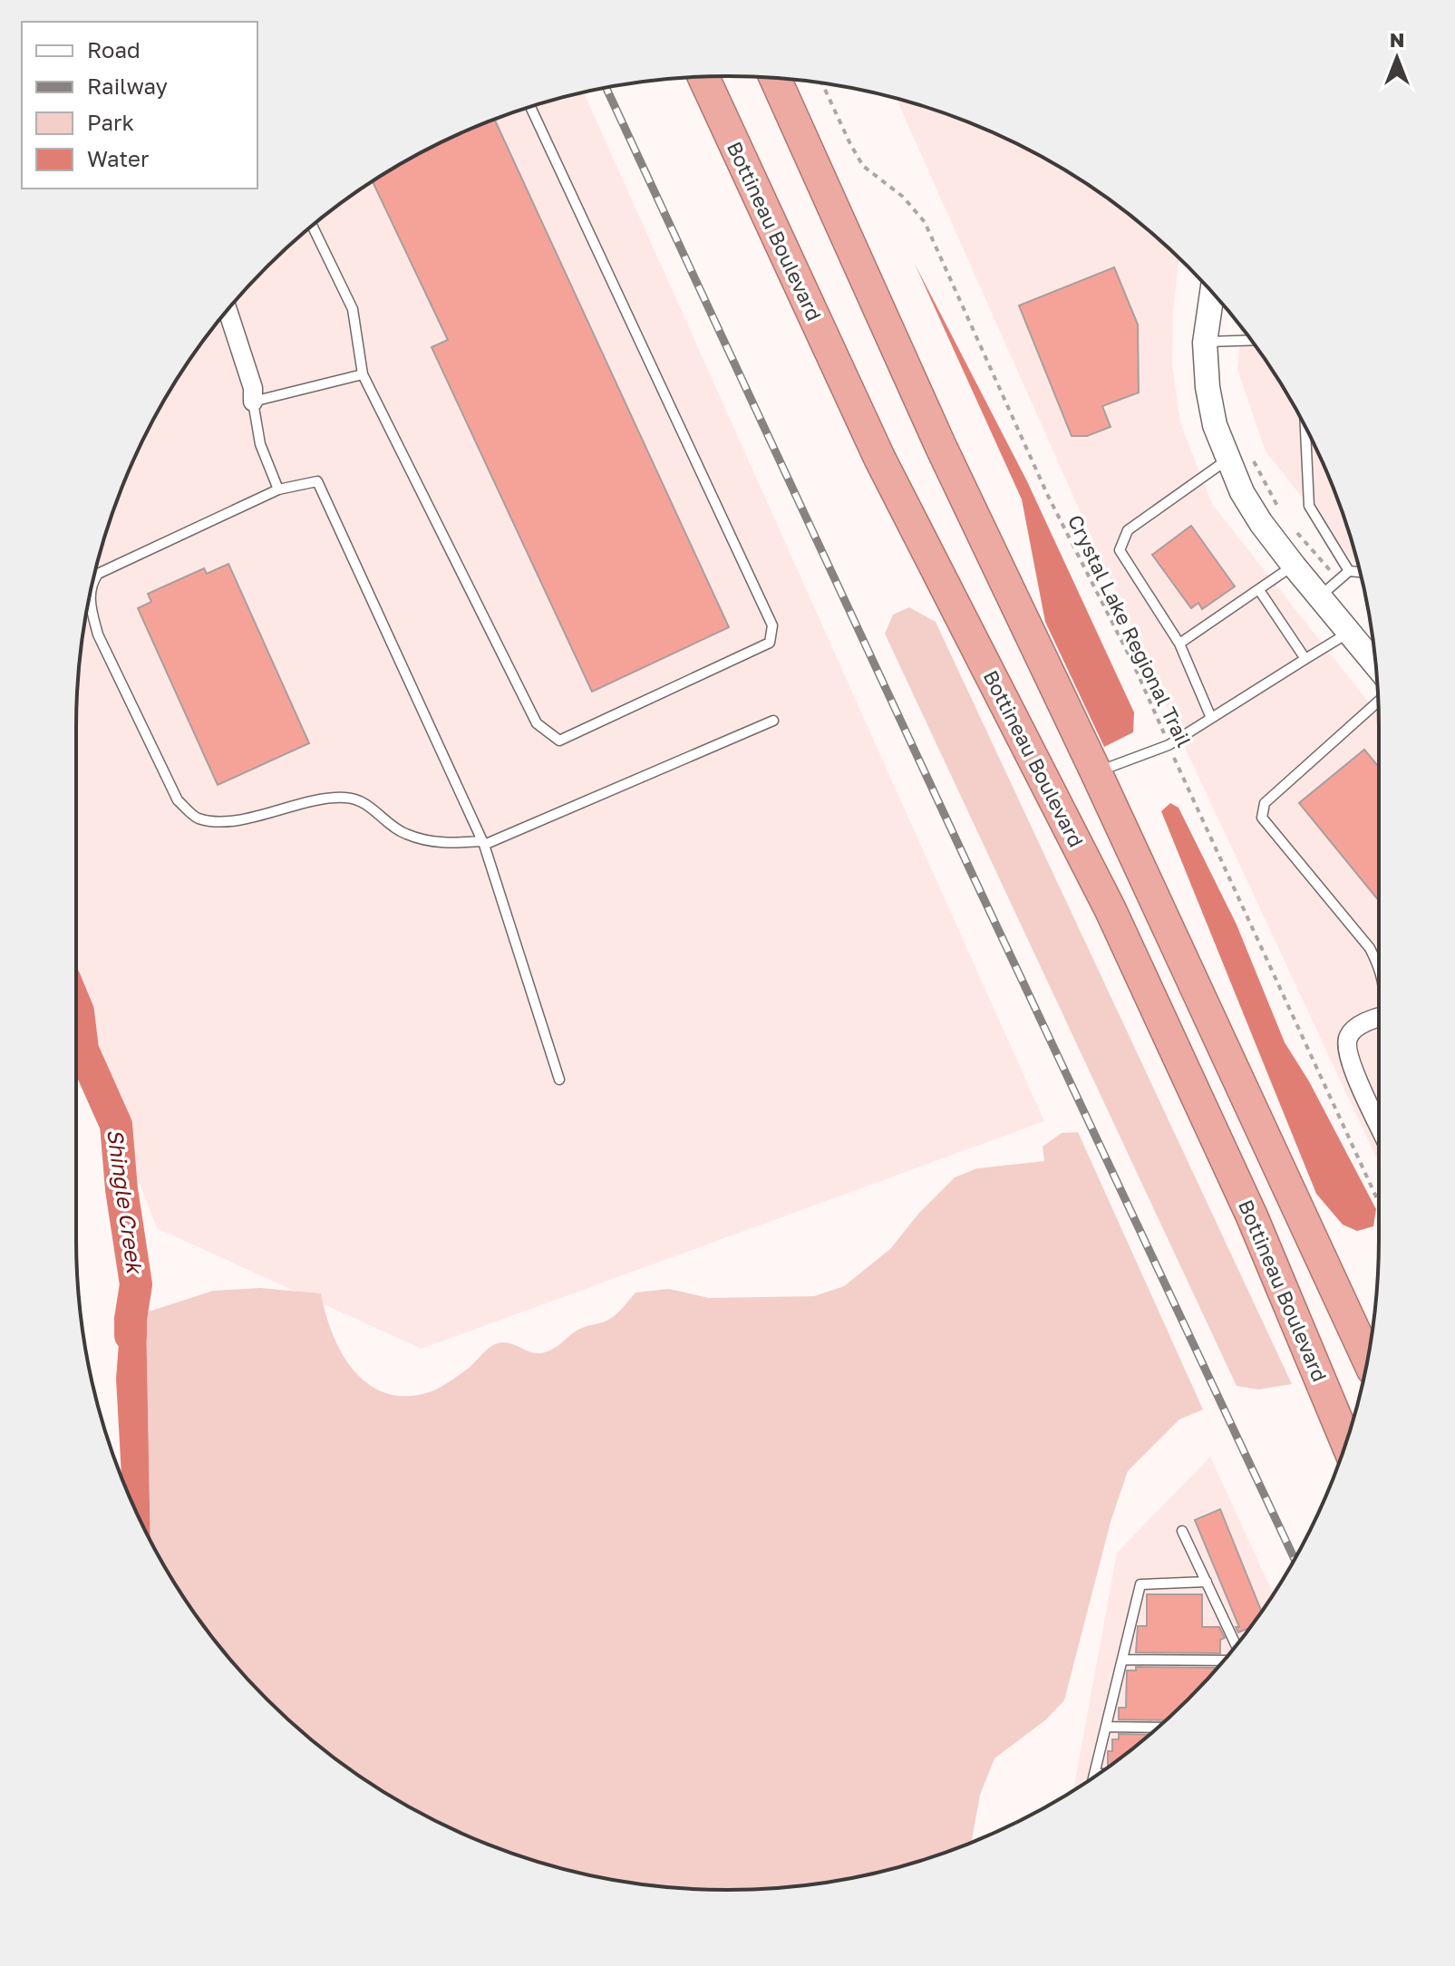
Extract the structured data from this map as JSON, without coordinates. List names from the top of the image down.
{
  "streets": {
    "highway": ["Bottineau Boulevard"],
    "path": ["Crystal Lake Regional Trail"]
  },
  "water": ["Shingle Creek"],
  "legend": [
    "Road",
    "Railway",
    "Park",
    "Water"
  ],
  "north": "top"
}
